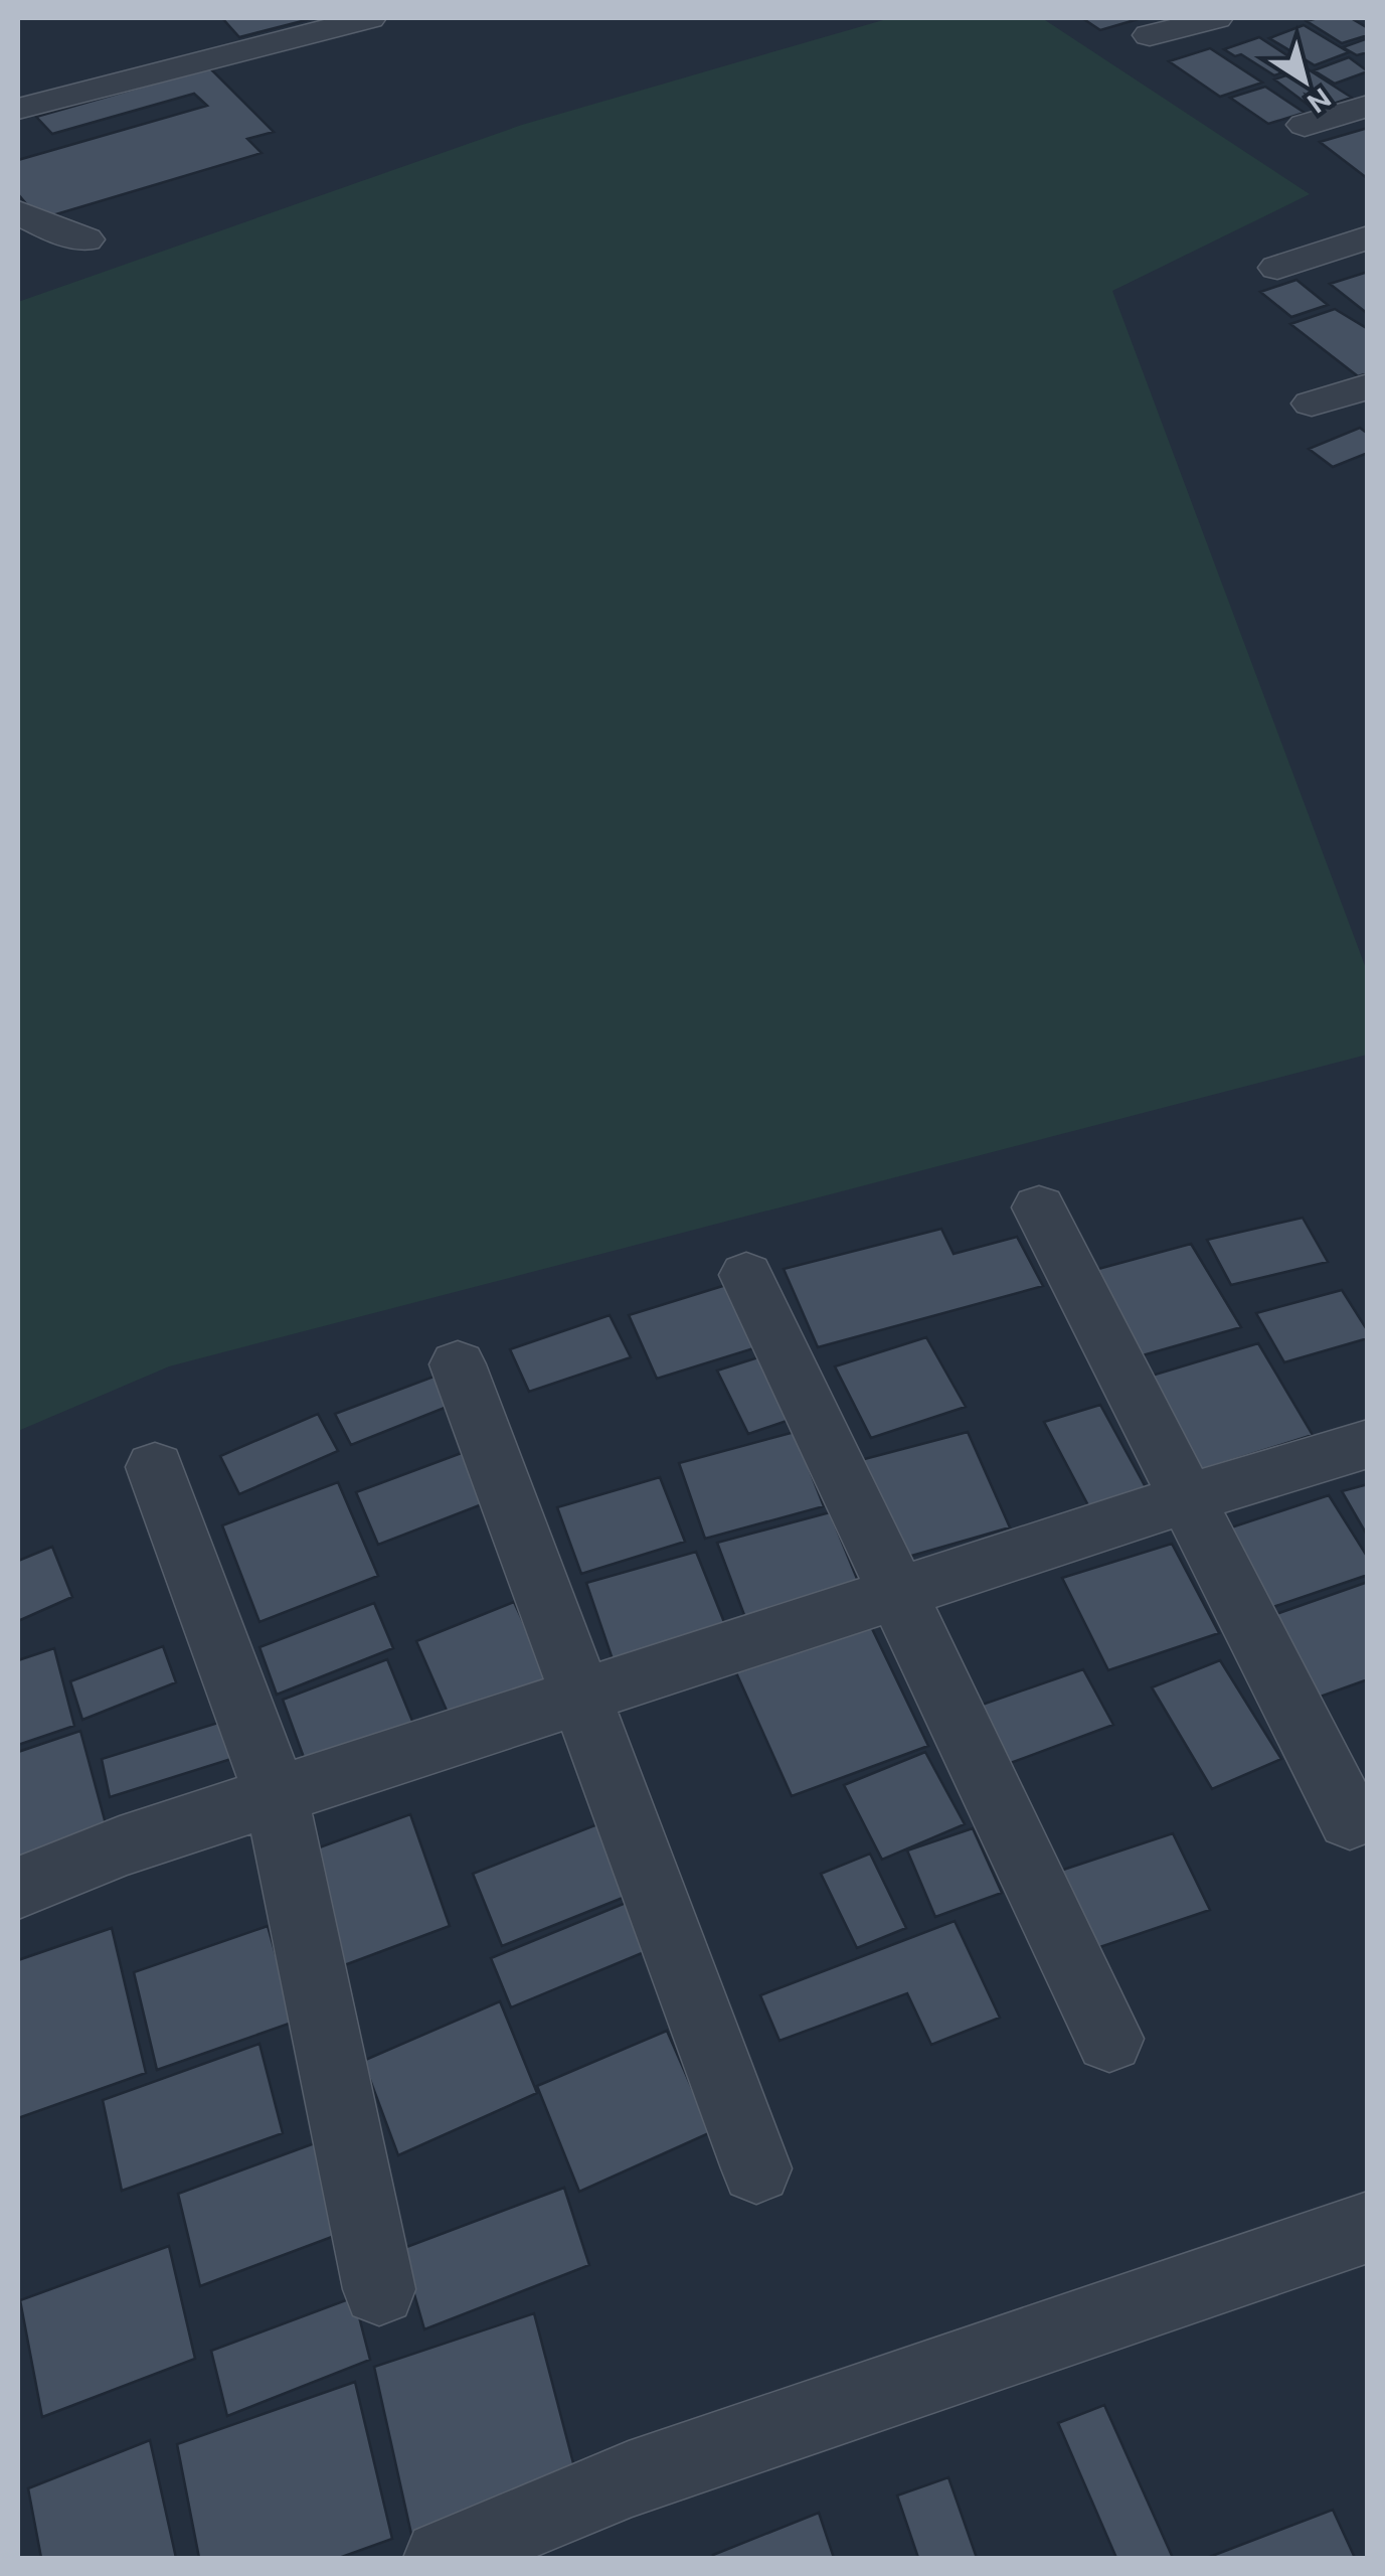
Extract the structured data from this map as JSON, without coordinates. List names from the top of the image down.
{
  "north": "bottom right"
}
